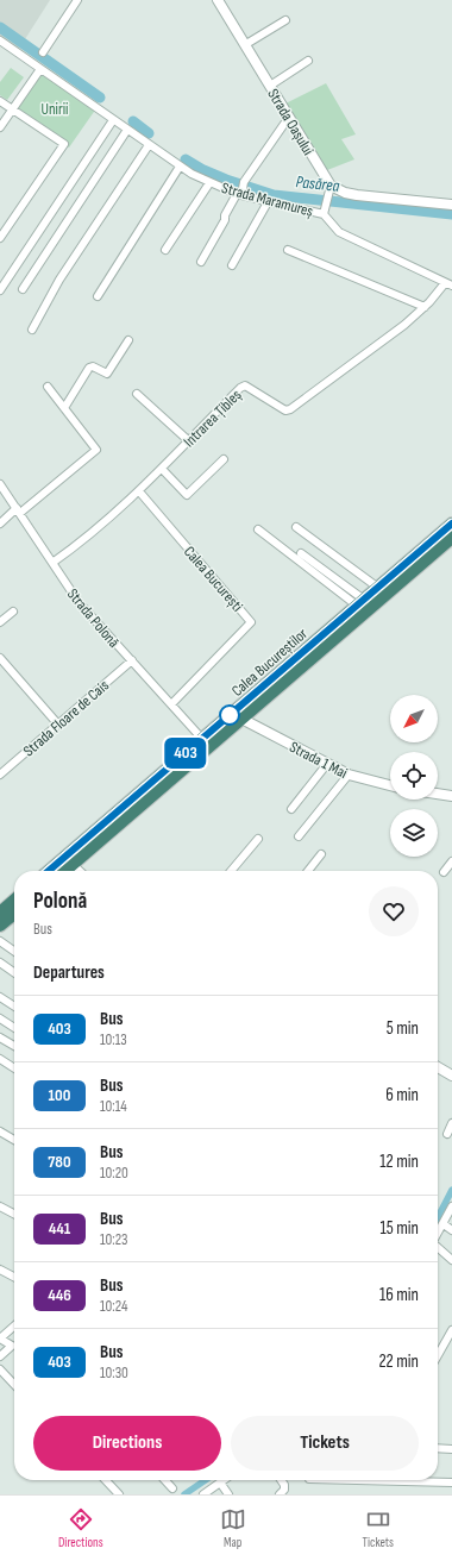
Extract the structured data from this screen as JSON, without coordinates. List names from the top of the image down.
{
  "streets": {
    "highway": ["Calea Bucureștilor"],
    "street": [
      "Strada Oașului",
      "Strada Maramureș",
      "Intrarea Țibleș",
      "Calea București",
      "Strada Polonă",
      "Strada Floare de Cais",
      "Strada 1 Mai"
    ]
  },
  "crossings": [
    ["Strada Maramureș", "Intrarea Țibleș"],
    ["Intrarea Țibleș", "Calea București"],
    ["Intrarea Țibleș", "Strada Polonă"],
    ["Calea București", "Strada Polonă"],
    ["Strada Polonă", "Calea Bucureștilor"],
    ["Strada Polonă", "Strada Floare de Cais"],
    ["Calea Bucureștilor", "Strada 1 Mai"]
  ],
  "water": ["Pasărea"],
  "parks": ["Unirii"],
  "lines": ["bus line 403"],
  "north": "bottom left",
  "page": {
    "on_map": "403",
    "heading": [
      ["Polonă", "Bus"],
      "Departures"
    ],
    "list": [
      {
        "mark": "403",
        "name": "Bus",
        "note": "10:13",
        "value": "5 min"
      },
      {
        "mark": "100",
        "name": "Bus",
        "note": "10:14",
        "value": "6 min"
      },
      {
        "mark": "780",
        "name": "Bus",
        "note": "10:20",
        "value": "12 min"
      },
      {
        "mark": "441",
        "name": "Bus",
        "note": "10:23",
        "value": "15 min"
      },
      {
        "mark": "446",
        "name": "Bus",
        "note": "10:24",
        "value": "16 min"
      },
      {
        "mark": "403",
        "name": "Bus",
        "note": "10:30",
        "value": "22 min"
      }
    ],
    "buttons": ["Directions", "Tickets"],
    "tabs": ["Directions", "Map", "Tickets"]
  }
}
